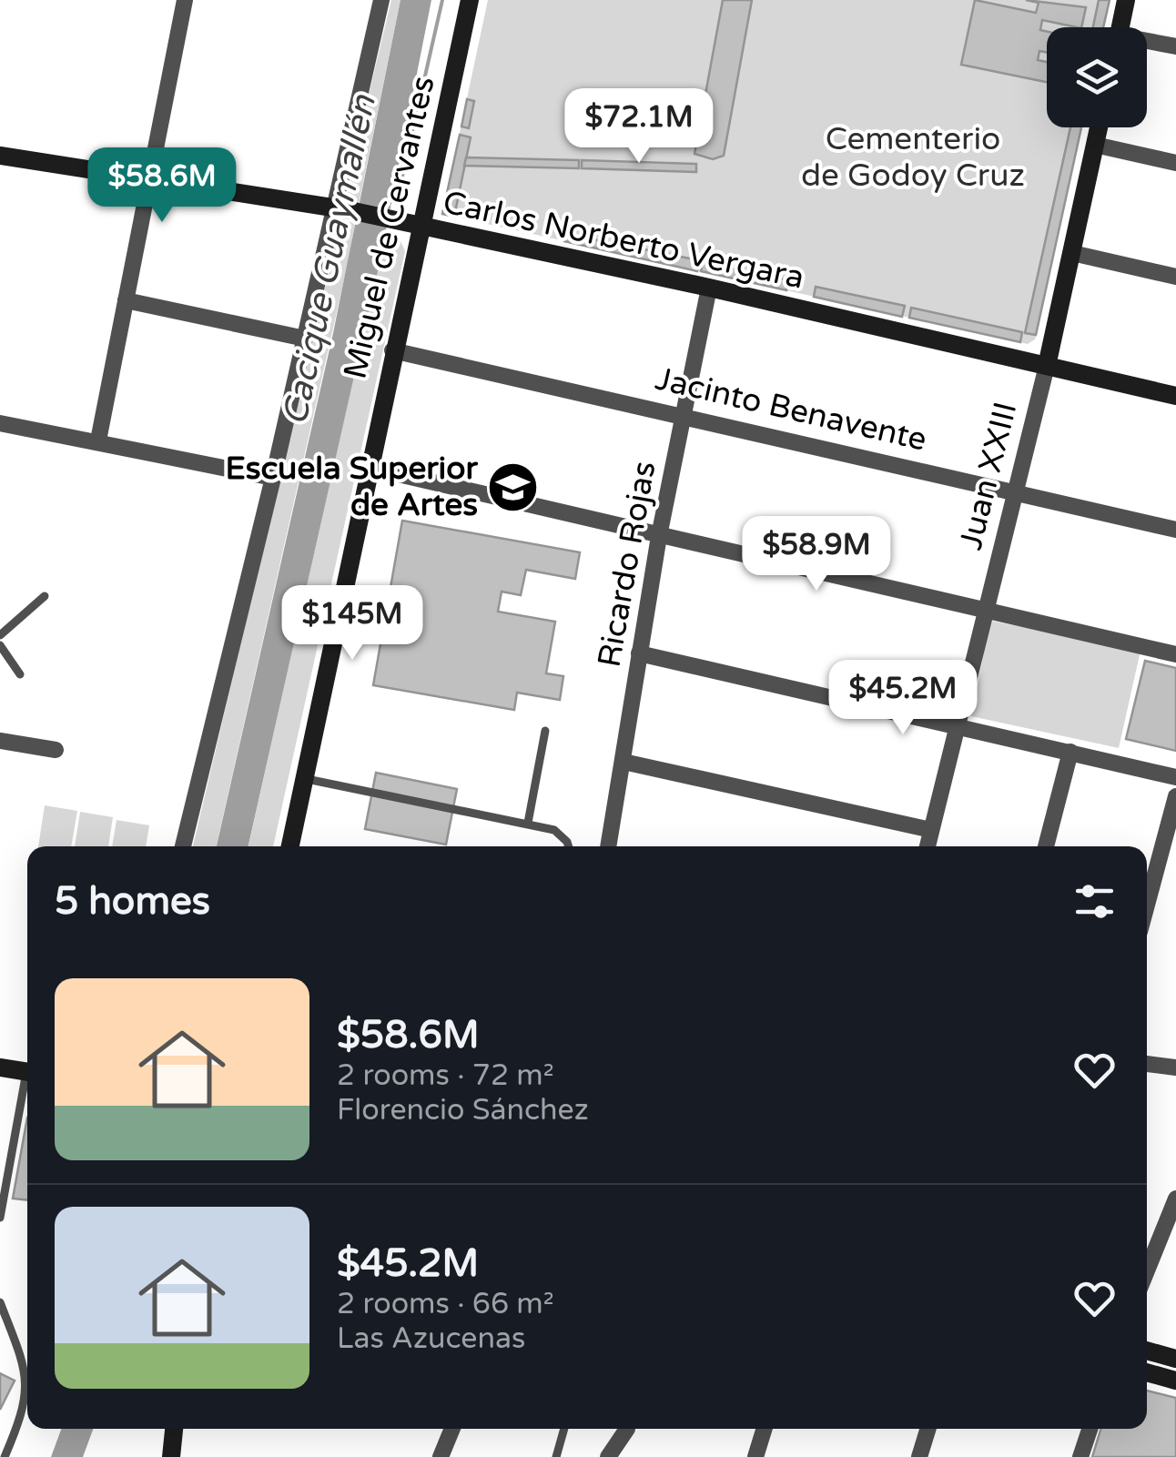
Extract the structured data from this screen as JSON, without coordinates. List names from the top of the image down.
{
  "streets": {
    "street": [
      "Miguel de Cervantes",
      "Carlos Norberto Vergara",
      "Jacinto Benavente",
      "Juan XXIII",
      "Ricardo Rojas"
    ]
  },
  "crossings": [
    ["Miguel de Cervantes", "Carlos Norberto Vergara"],
    ["Miguel de Cervantes", "Jacinto Benavente"],
    ["Carlos Norberto Vergara", "Juan XXIII"],
    ["Carlos Norberto Vergara", "Ricardo Rojas"],
    ["Jacinto Benavente", "Juan XXIII"],
    ["Jacinto Benavente", "Ricardo Rojas"]
  ],
  "water": ["Cacique Guaymallén"],
  "parks": ["Cementerio de Godoy Cruz"],
  "places": {
    "school or university": ["Escuela Superior de Artes"]
  },
  "page": {
    "price": [
      "$72.1M",
      "$58.6M",
      "$58.9M",
      "$145M",
      "$45.2M"
    ],
    "heading": "5 homes",
    "list": [
      {
        "name": "$58.6M",
        "note": "2 rooms · 72 m² · Florencio Sánchez"
      },
      {
        "name": "$45.2M",
        "note": "2 rooms · 66 m² · Las Azucenas"
      }
    ]
  }
}
